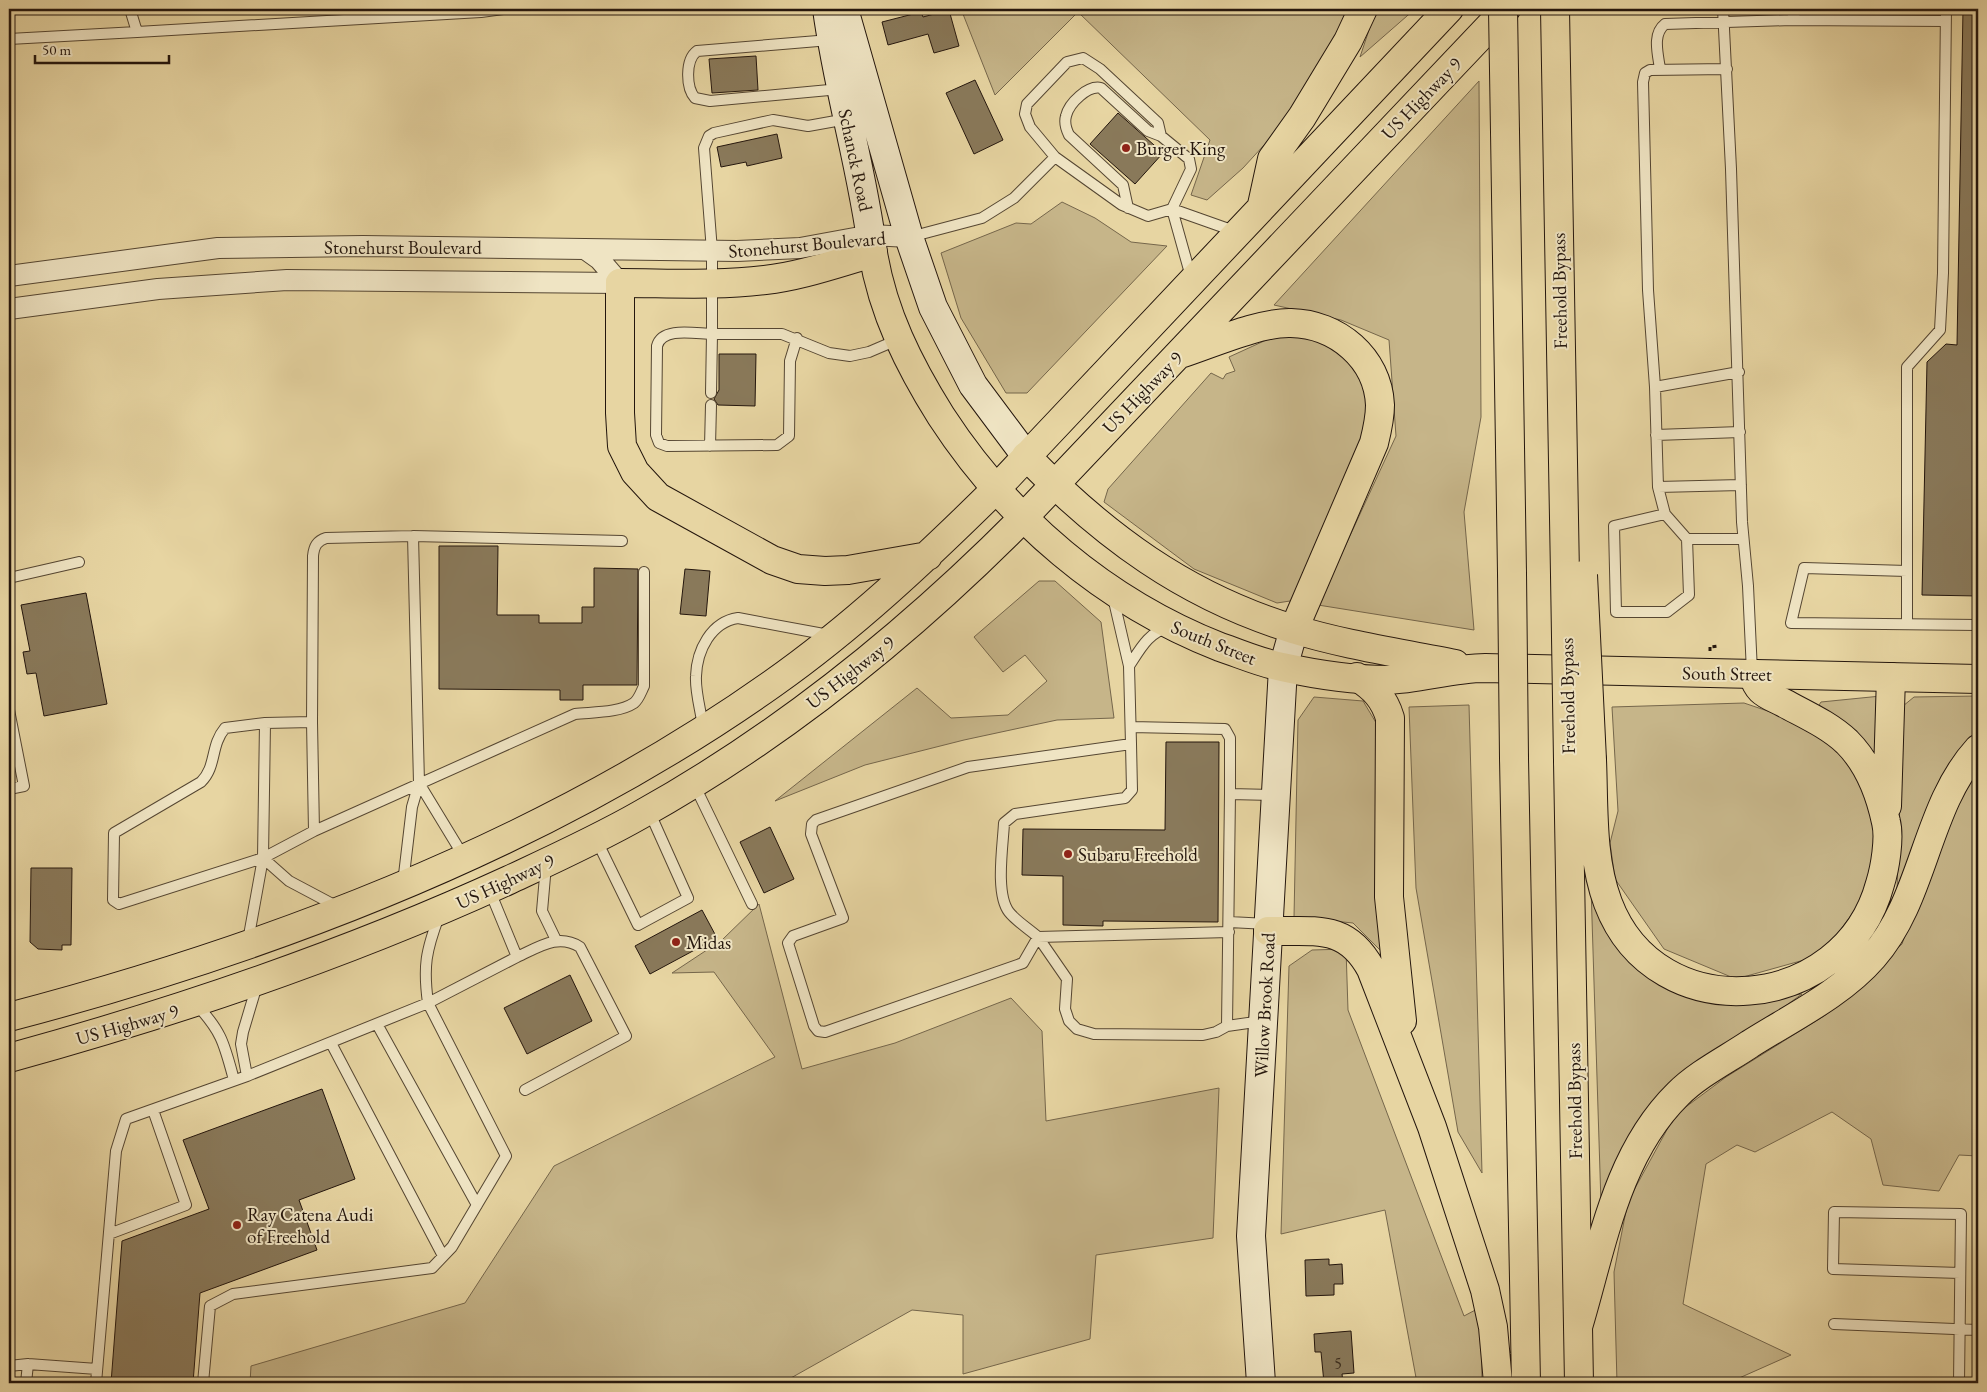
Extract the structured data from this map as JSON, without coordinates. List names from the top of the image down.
{
  "streets": {
    "main road": [
      "US Highway 9",
      "Schanck Road",
      "Stonehurst Boulevard",
      "Freehold Bypass",
      "South Street"
    ],
    "street": ["Willow Brook Road"]
  },
  "crossings": [
    ["US Highway 9", "Schanck Road"],
    ["US Highway 9", "South Street"],
    ["Schanck Road", "Stonehurst Boulevard"],
    ["Schanck Road", "South Street"],
    ["South Street", "Willow Brook Road"]
  ],
  "places": [
    "Burger King",
    "Subaru Freehold",
    "Midas",
    "Ray Catena Audi of Freehold"
  ],
  "house_numbers": ["5"],
  "scale_bar": "50 m"
}
